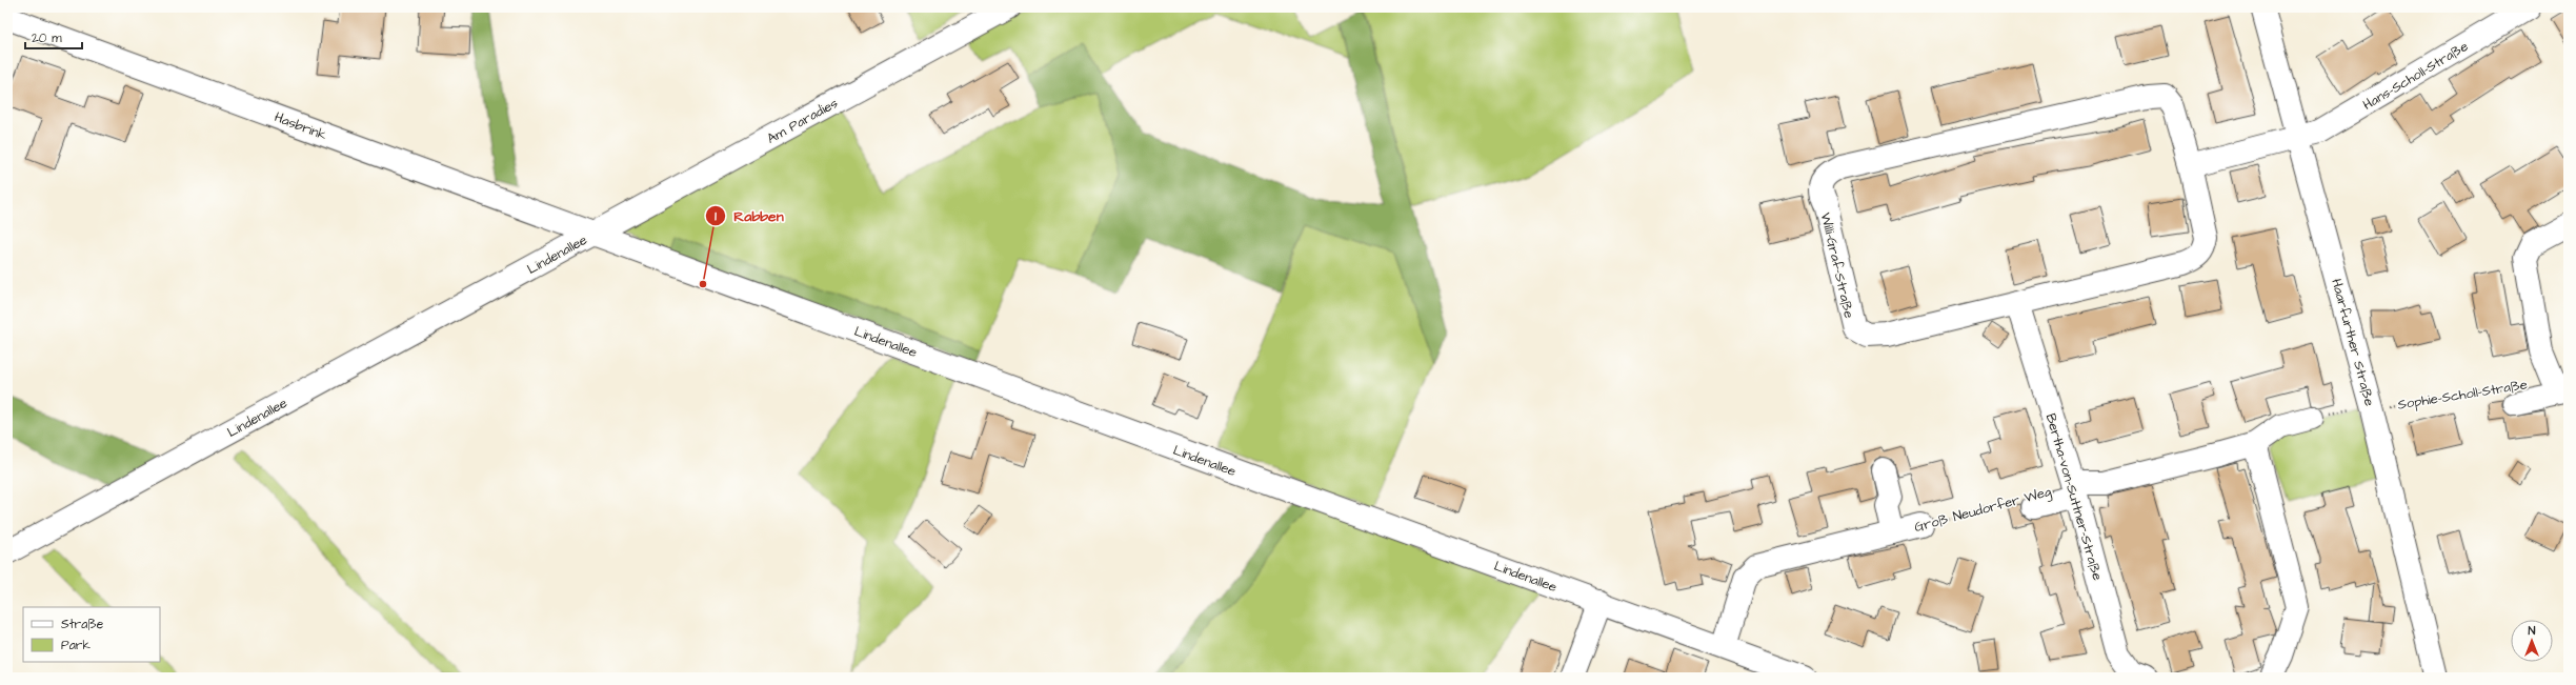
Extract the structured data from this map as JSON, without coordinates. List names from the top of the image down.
{
  "streets": {
    "street": [
      "Hans-Scholl-Straße",
      "Am Paradies",
      "Hasbrink",
      "Lindenallee",
      "Willi-Graf-Straße",
      "Haarfurther Straße",
      "Sophie-Scholl-Straße",
      "Bertha-von-Suttner-Straße",
      "Groß Neudorfer Weg"
    ]
  },
  "crossings": [
    ["Hans-Scholl-Straße", "Haarfurther Straße"],
    ["Am Paradies", "Hasbrink"],
    ["Am Paradies", "Lindenallee"],
    ["Hasbrink", "Lindenallee"],
    ["Lindenallee", "Groß Neudorfer Weg"],
    ["Willi-Graf-Straße", "Bertha-von-Suttner-Straße"],
    ["Haarfurther Straße", "Sophie-Scholl-Straße"]
  ],
  "places": ["Rabben"],
  "legend": ["Straße", "Park"],
  "scale_bar": "20 m",
  "north": "top"
}
